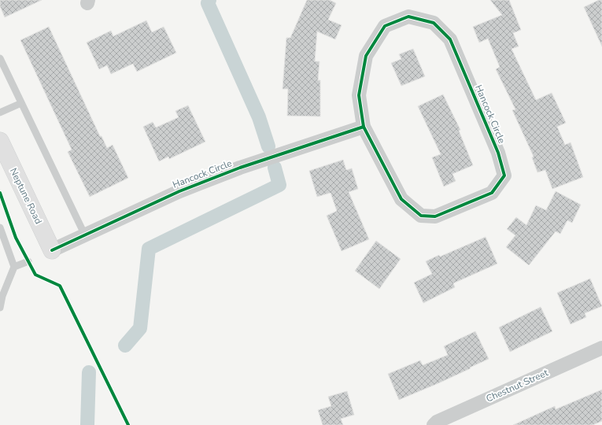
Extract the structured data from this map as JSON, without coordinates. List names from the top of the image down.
{
  "streets": {
    "main road": ["Neptune Road"],
    "street": ["Hancock Circle", "Chestnut Street"]
  },
  "crossings": [
    ["Hancock Circle", "Neptune Road"]
  ]
}
